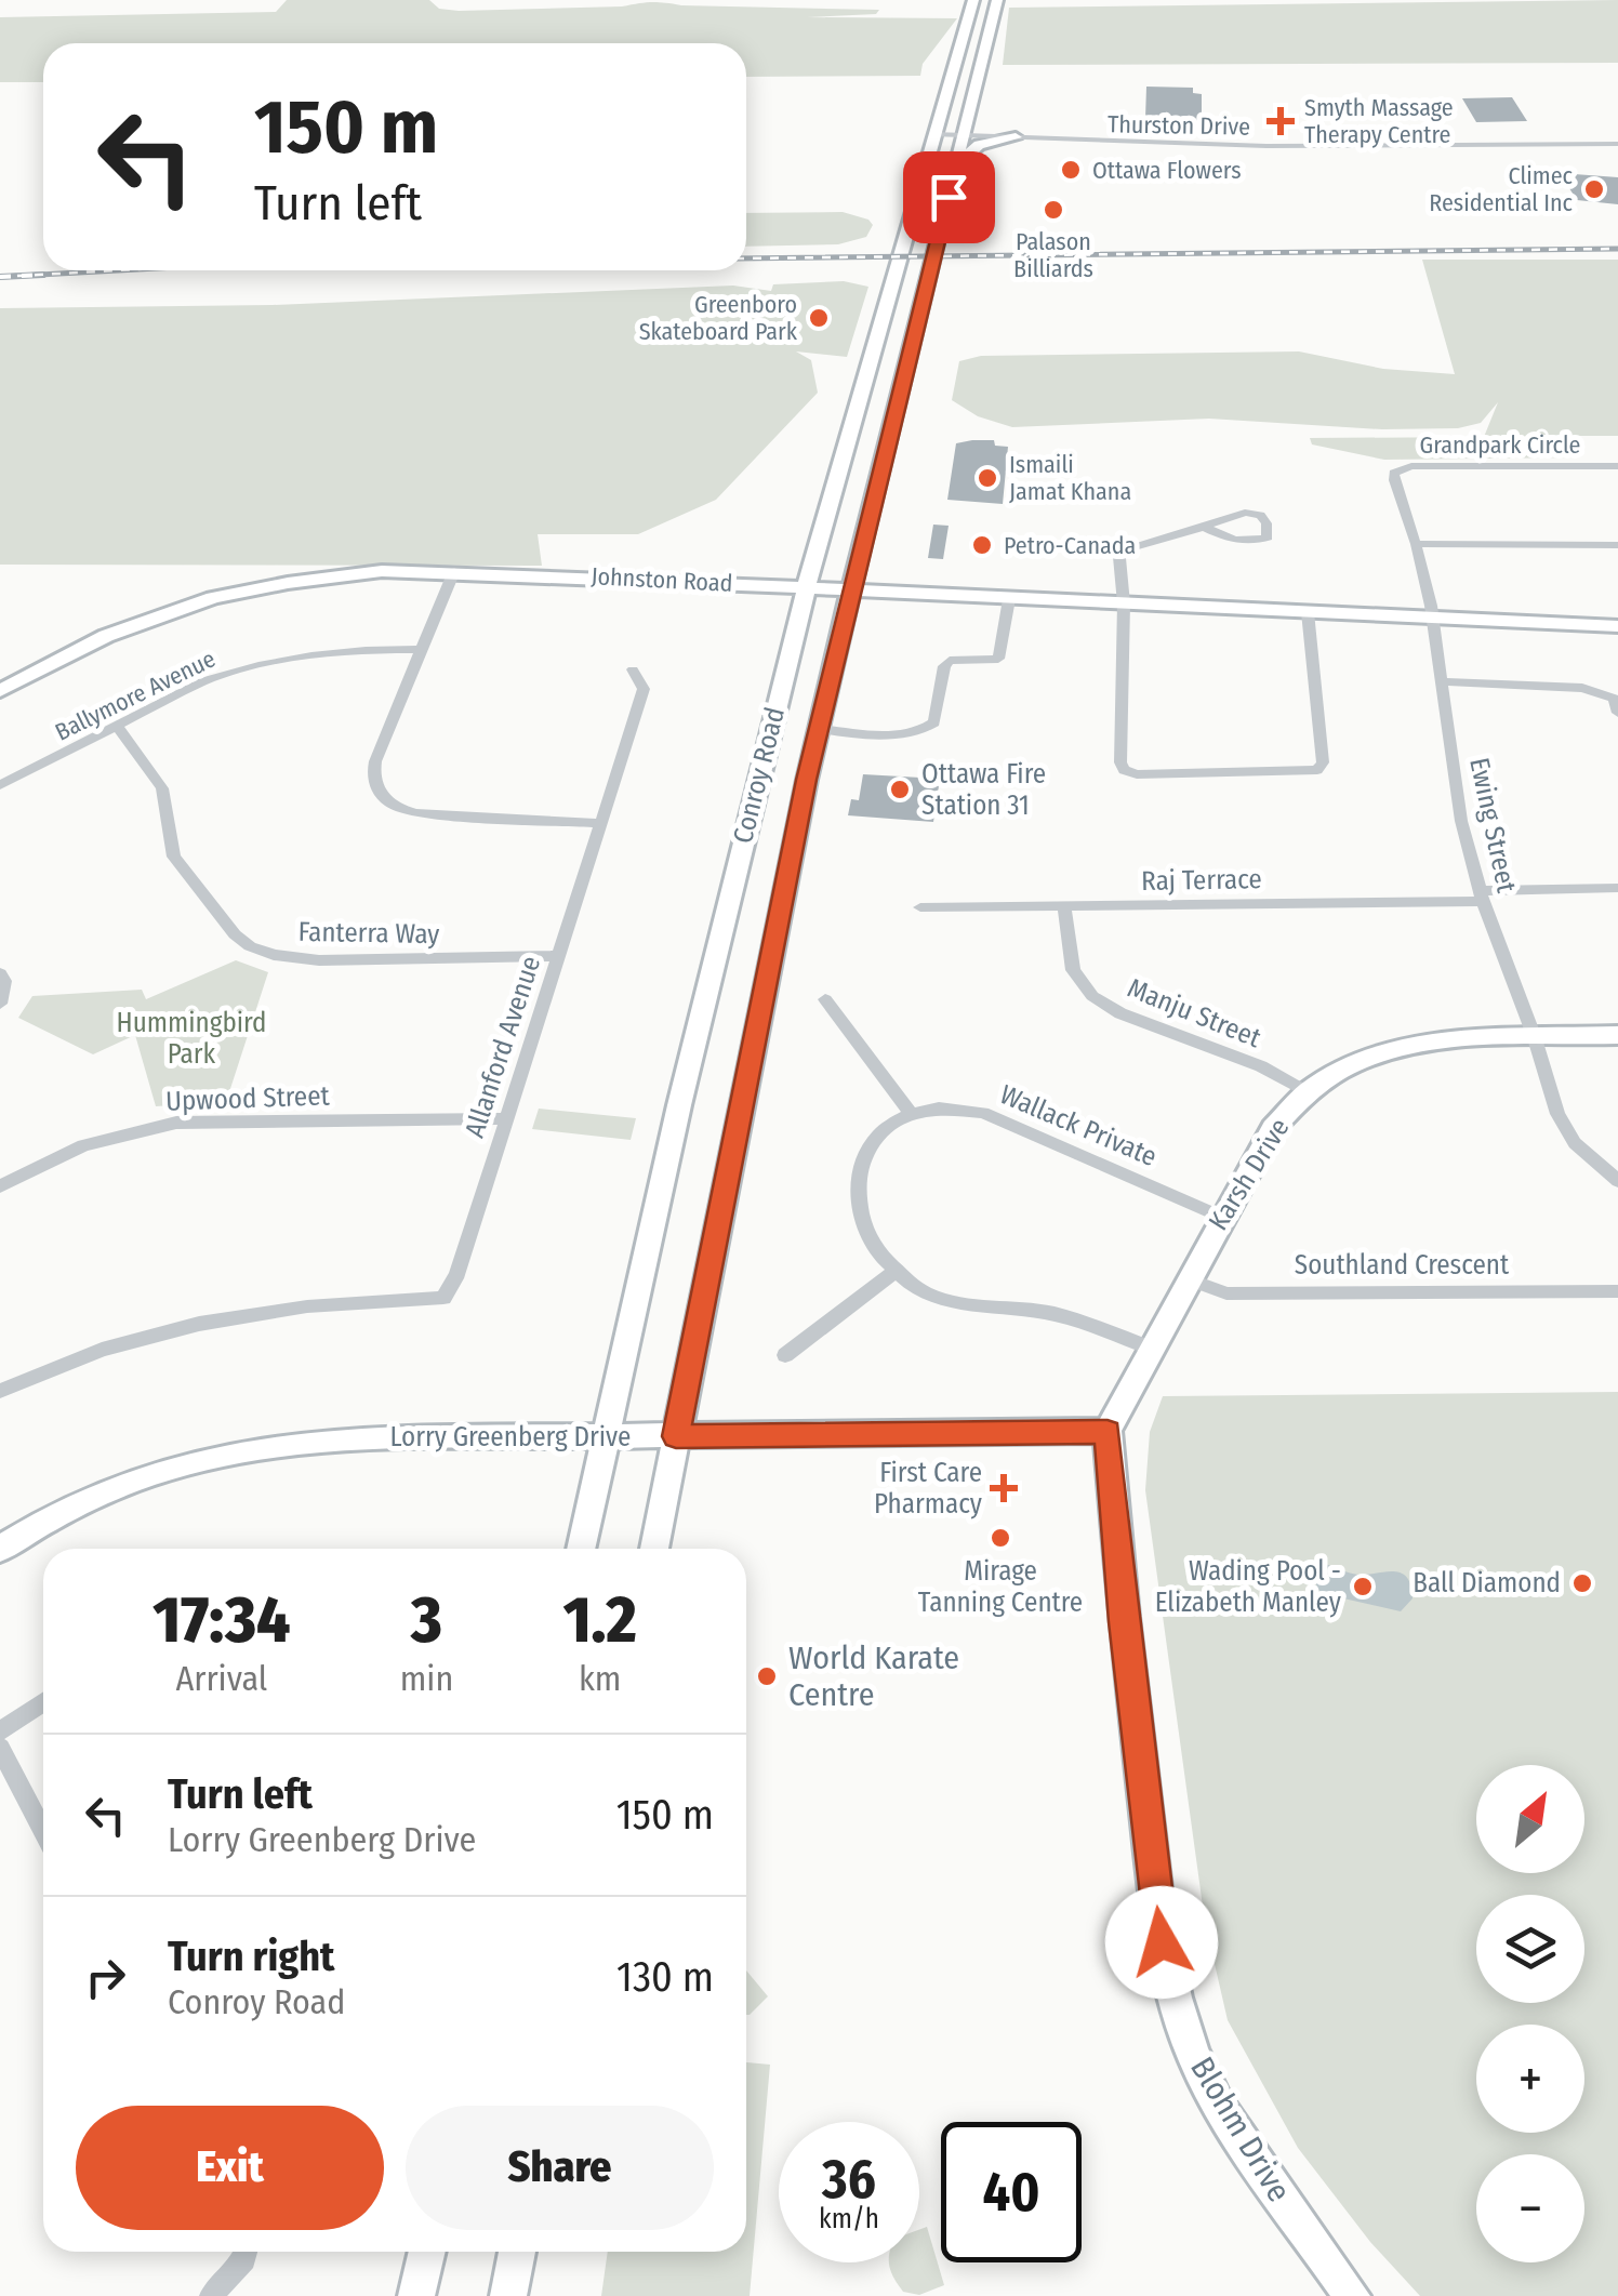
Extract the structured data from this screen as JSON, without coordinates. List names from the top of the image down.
{
  "streets": {
    "main road": [
      "Johnston Road",
      "Conroy Road",
      "Karsh Drive",
      "Lorry Greenberg Drive",
      "Blohm Drive"
    ],
    "street": [
      "Thurston Drive",
      "Grandpark Circle",
      "Ballymore Avenue",
      "Ewing Street",
      "Raj Terrace",
      "Fanterra Way",
      "Manju Street",
      "Allanford Avenue",
      "Upwood Street",
      "Wallack Private",
      "Southland Crescent"
    ]
  },
  "crossings": [
    ["Thurston Drive", "Conroy Road"],
    ["Grandpark Circle", "Johnston Road"],
    ["Grandpark Circle", "Ewing Street"],
    ["Johnston Road", "Conroy Road"],
    ["Johnston Road", "Ewing Street"],
    ["Ballymore Avenue", "Fanterra Way"],
    ["Conroy Road", "Lorry Greenberg Drive"],
    ["Ewing Street", "Raj Terrace"],
    ["Ewing Street", "Karsh Drive"],
    ["Raj Terrace", "Manju Street"],
    ["Fanterra Way", "Allanford Avenue"],
    ["Manju Street", "Karsh Drive"],
    ["Allanford Avenue", "Upwood Street"],
    ["Wallack Private", "Karsh Drive"],
    ["Karsh Drive", "Southland Crescent"],
    ["Karsh Drive", "Lorry Greenberg Drive"],
    ["Karsh Drive", "Blohm Drive"],
    ["Lorry Greenberg Drive", "Blohm Drive"]
  ],
  "parks": ["Hummingbird Park"],
  "places": {
    "health": ["Smyth Massage Therapy Centre", "First Care Pharmacy"],
    "other": [
      "Ottawa Flowers",
      "Climec Residential Inc",
      "Palason Billiards",
      "Greenboro Skateboard Park",
      "Ismaili Jamat Khana",
      "Petro-Canada",
      "Ottawa Fire Station 31",
      "Mirage Tanning Centre",
      "Ball Diamond",
      "Wading Pool - Elizabeth Manley",
      "World Karate Centre"
    ]
  },
  "north": "top right",
  "page": {
    "turn": ["150 m", "Turn left"],
    "eta": [
      "17:34",
      "Arrival",
      "3",
      "min",
      "1.2",
      "km"
    ],
    "list": [
      {
        "name": "Turn left",
        "note": "Lorry Greenberg Drive",
        "value": "150 m"
      },
      {
        "name": "Turn right",
        "note": "Conroy Road",
        "value": "130 m"
      }
    ],
    "map_buttons": ["+", "−"],
    "buttons": ["Exit", "Share"],
    "speed": "36 km/h",
    "limit": "40"
  }
}
